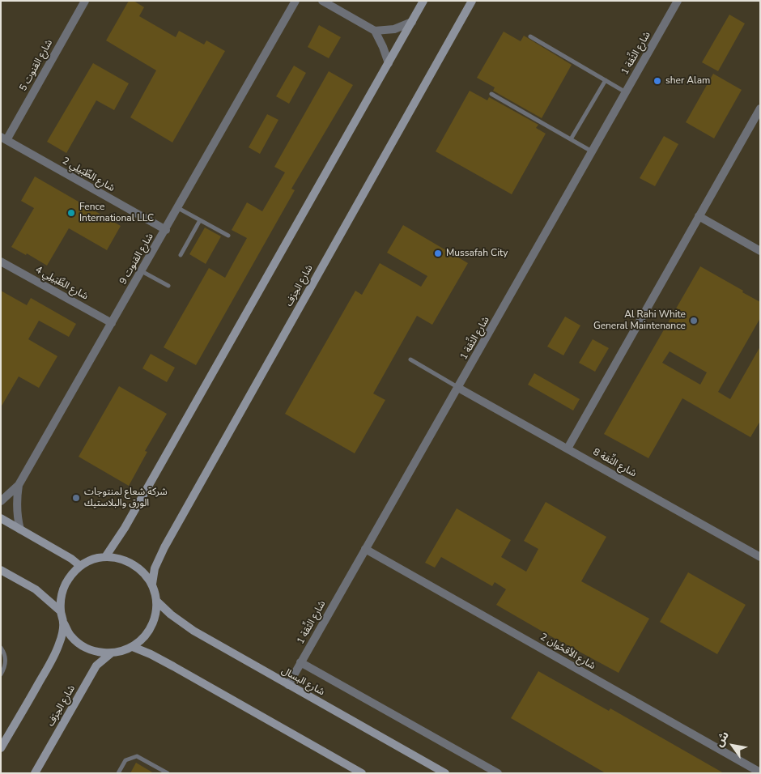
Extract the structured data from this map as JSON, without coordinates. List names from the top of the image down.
{
  "streets": {
    "street": [
      "شارع الثِّقة 1",
      "شارع القنوت 5",
      "شارع الطِّبَيلِي 2",
      "شارع القنوت 9",
      "شارع الطِّبَيلِي 4",
      "شارع الحِرَف",
      "شارع الثِّقة 8",
      "شارع الأقحُوان 2",
      "شارع البسال"
    ]
  },
  "crossings": [
    ["شارع الثِّقة 1", "شارع الثِّقة 8"],
    ["شارع الثِّقة 1", "شارع الأقحُوان 2"],
    ["شارع الثِّقة 1", "شارع البسال"],
    ["شارع القنوت 5", "شارع الطِّبَيلِي 2"],
    ["شارع الطِّبَيلِي 2", "شارع القنوت 9"],
    ["شارع القنوت 9", "شارع الطِّبَيلِي 4"],
    ["شارع الحِرَف", "شارع البسال"]
  ],
  "places": [
    "sher Alam",
    "Fence International LLC",
    "Mussafah City",
    "Al Rahi White General Maintenance",
    "شركة شعاع لمنتوجات الورق والبلاستيك"
  ],
  "north": "top left"
}
